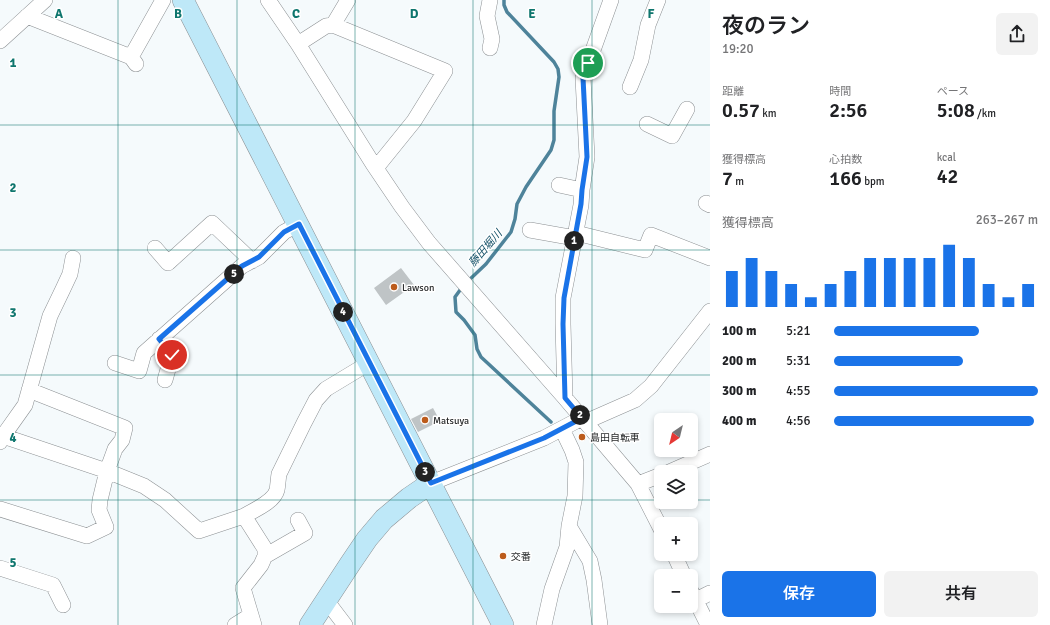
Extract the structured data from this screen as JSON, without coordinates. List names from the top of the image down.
{
  "water": ["藤田堀川"],
  "places": [
    "Lawson",
    "Matsuya",
    "島田自転車",
    "交番"
  ],
  "north": "bottom left",
  "page": {
    "heading": ["夜のラン", "19:20"],
    "stats": [
      ["距離", "0.57 km"],
      ["時間", "2:56"],
      ["ペース", "5:08 /km"],
      ["獲得標高", "7 m"],
      ["心拍数", "166 bpm"],
      ["kcal", "42"]
    ],
    "chart": ["獲得標高", "263–267 m"],
    "pins": [
      "1",
      "5",
      "4",
      "2",
      "3"
    ],
    "list": [
      {
        "name": "100 m",
        "note": "5:21"
      },
      {
        "name": "200 m",
        "note": "5:31"
      },
      {
        "name": "300 m",
        "note": "4:55"
      },
      {
        "name": "400 m",
        "note": "4:56"
      }
    ],
    "map_buttons": ["+", "−"],
    "buttons": ["保存", "共有"]
  },
  "grid": {
    "columns": [
      "A",
      "B",
      "C",
      "D",
      "E",
      "F"
    ],
    "rows": [
      "1",
      "2",
      "3",
      "4",
      "5"
    ]
  }
}
